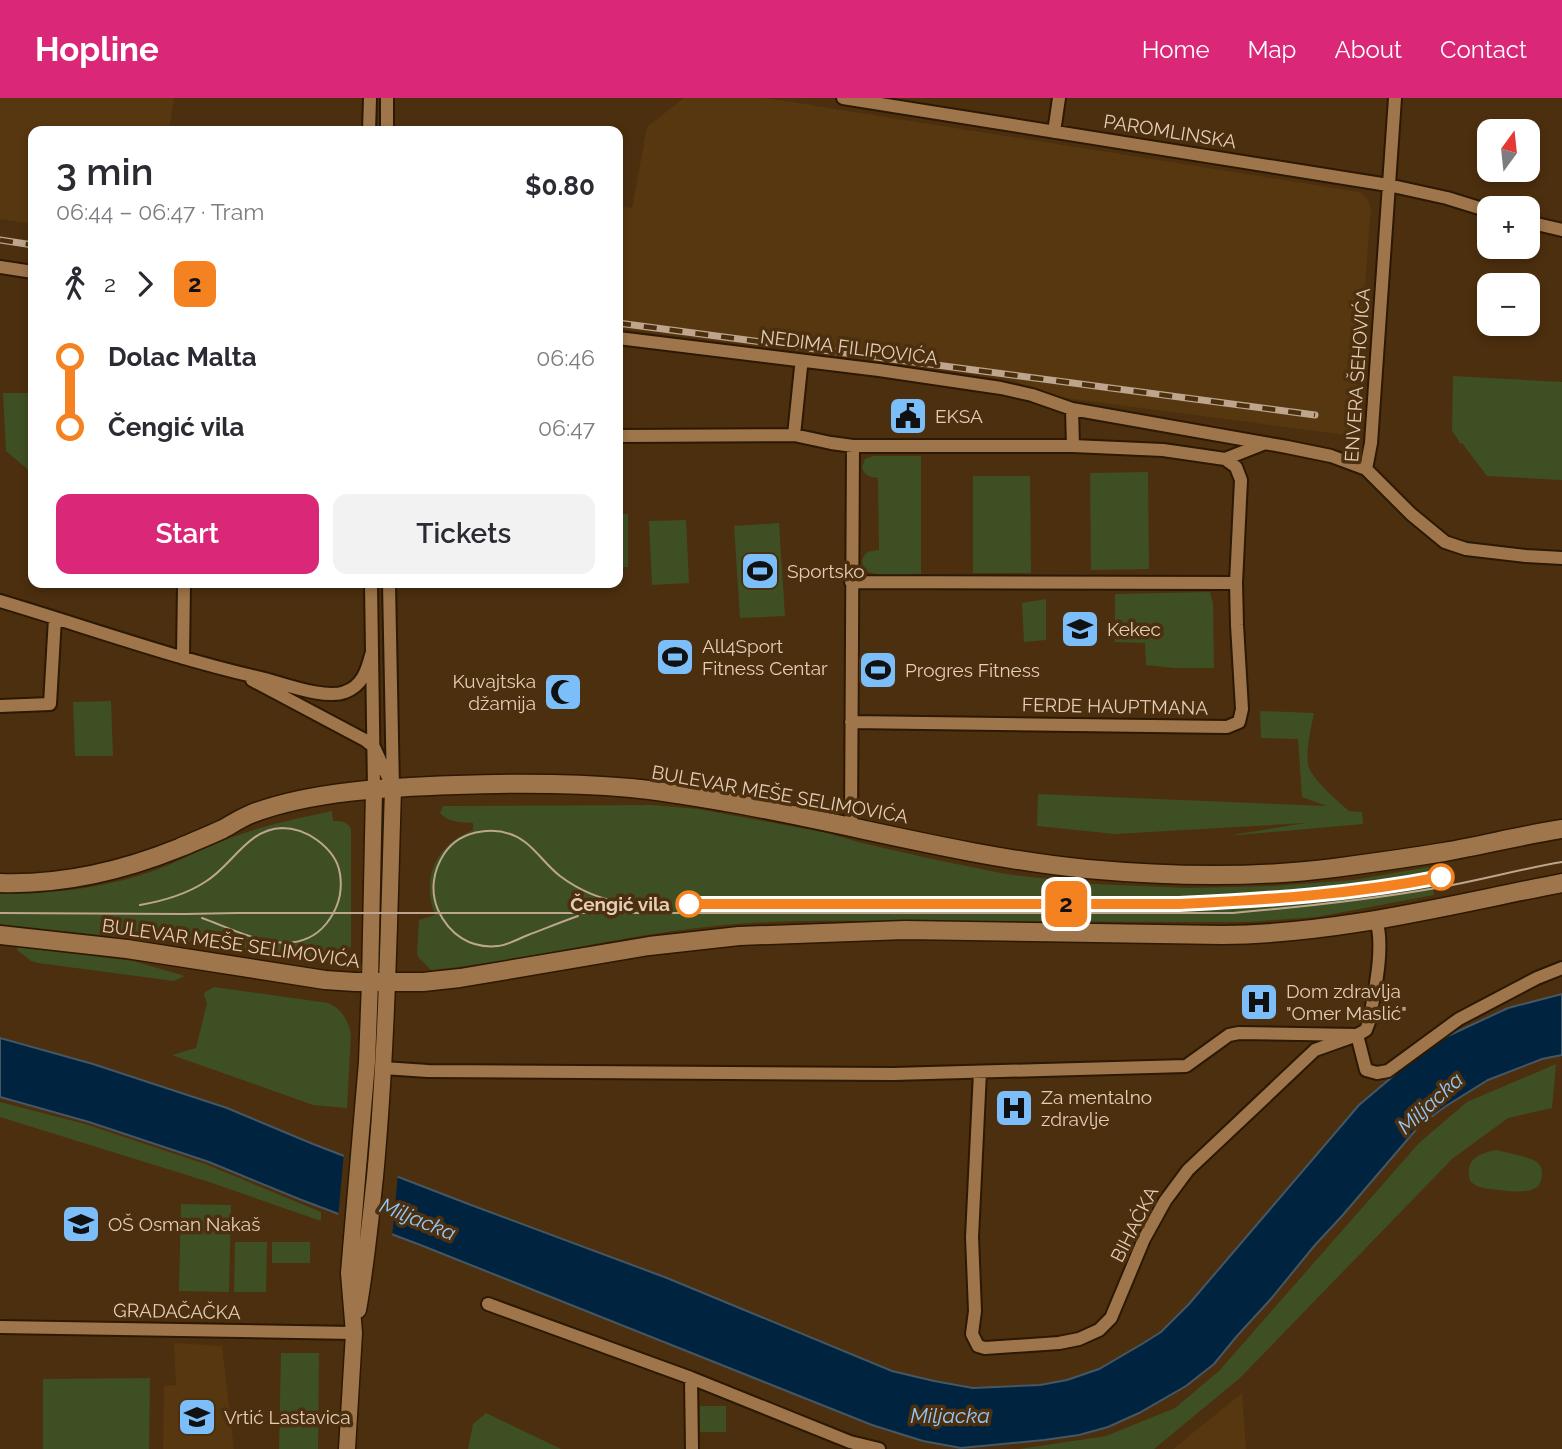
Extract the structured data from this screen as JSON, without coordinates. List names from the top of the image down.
{
  "streets": {
    "main road": ["BULEVAR MEŠE SELIMOVIĆA"],
    "street": [
      "PAROMLINSKA",
      "NEDIMA FILIPOVIĆA",
      "ENVERA ŠEHOVIĆA",
      "FERDE HAUPTMANA",
      "BIHAĆKA",
      "GRADAČAČKA"
    ]
  },
  "crossings": [
    ["PAROMLINSKA", "ENVERA ŠEHOVIĆA"],
    ["NEDIMA FILIPOVIĆA", "ENVERA ŠEHOVIĆA"]
  ],
  "water": ["Miljacka"],
  "places": {
    "public building": ["EKSA"],
    "sports": ["Sportsko", "All4Sport Fitness Centar", "Progres Fitness"],
    "school or university": ["Kekec", "OŠ Osman Nakaš", "Vrtić Lastavica"],
    "mosque": ["Kuvajtska džamija"],
    "other": ["Čengić vila"],
    "hospital": ["Dom zdravlja \"Omer Maslić\"", "Za mentalno zdravlje"]
  },
  "lines": ["tram line 2"],
  "north": "top",
  "page": {
    "header": "Hopline",
    "nav": [
      "Home",
      "Map",
      "About",
      "Contact"
    ],
    "on_map": "2",
    "map_buttons": ["+", "−"],
    "heading": ["3 min", "06:44 – 06:47 · Tram", "$0.80"],
    "legs": ["2", "2"],
    "list": [
      {
        "name": "Dolac Malta",
        "value": "06:46"
      },
      {
        "name": "Čengić vila",
        "value": "06:47"
      }
    ],
    "buttons": ["Start", "Tickets"]
  }
}
